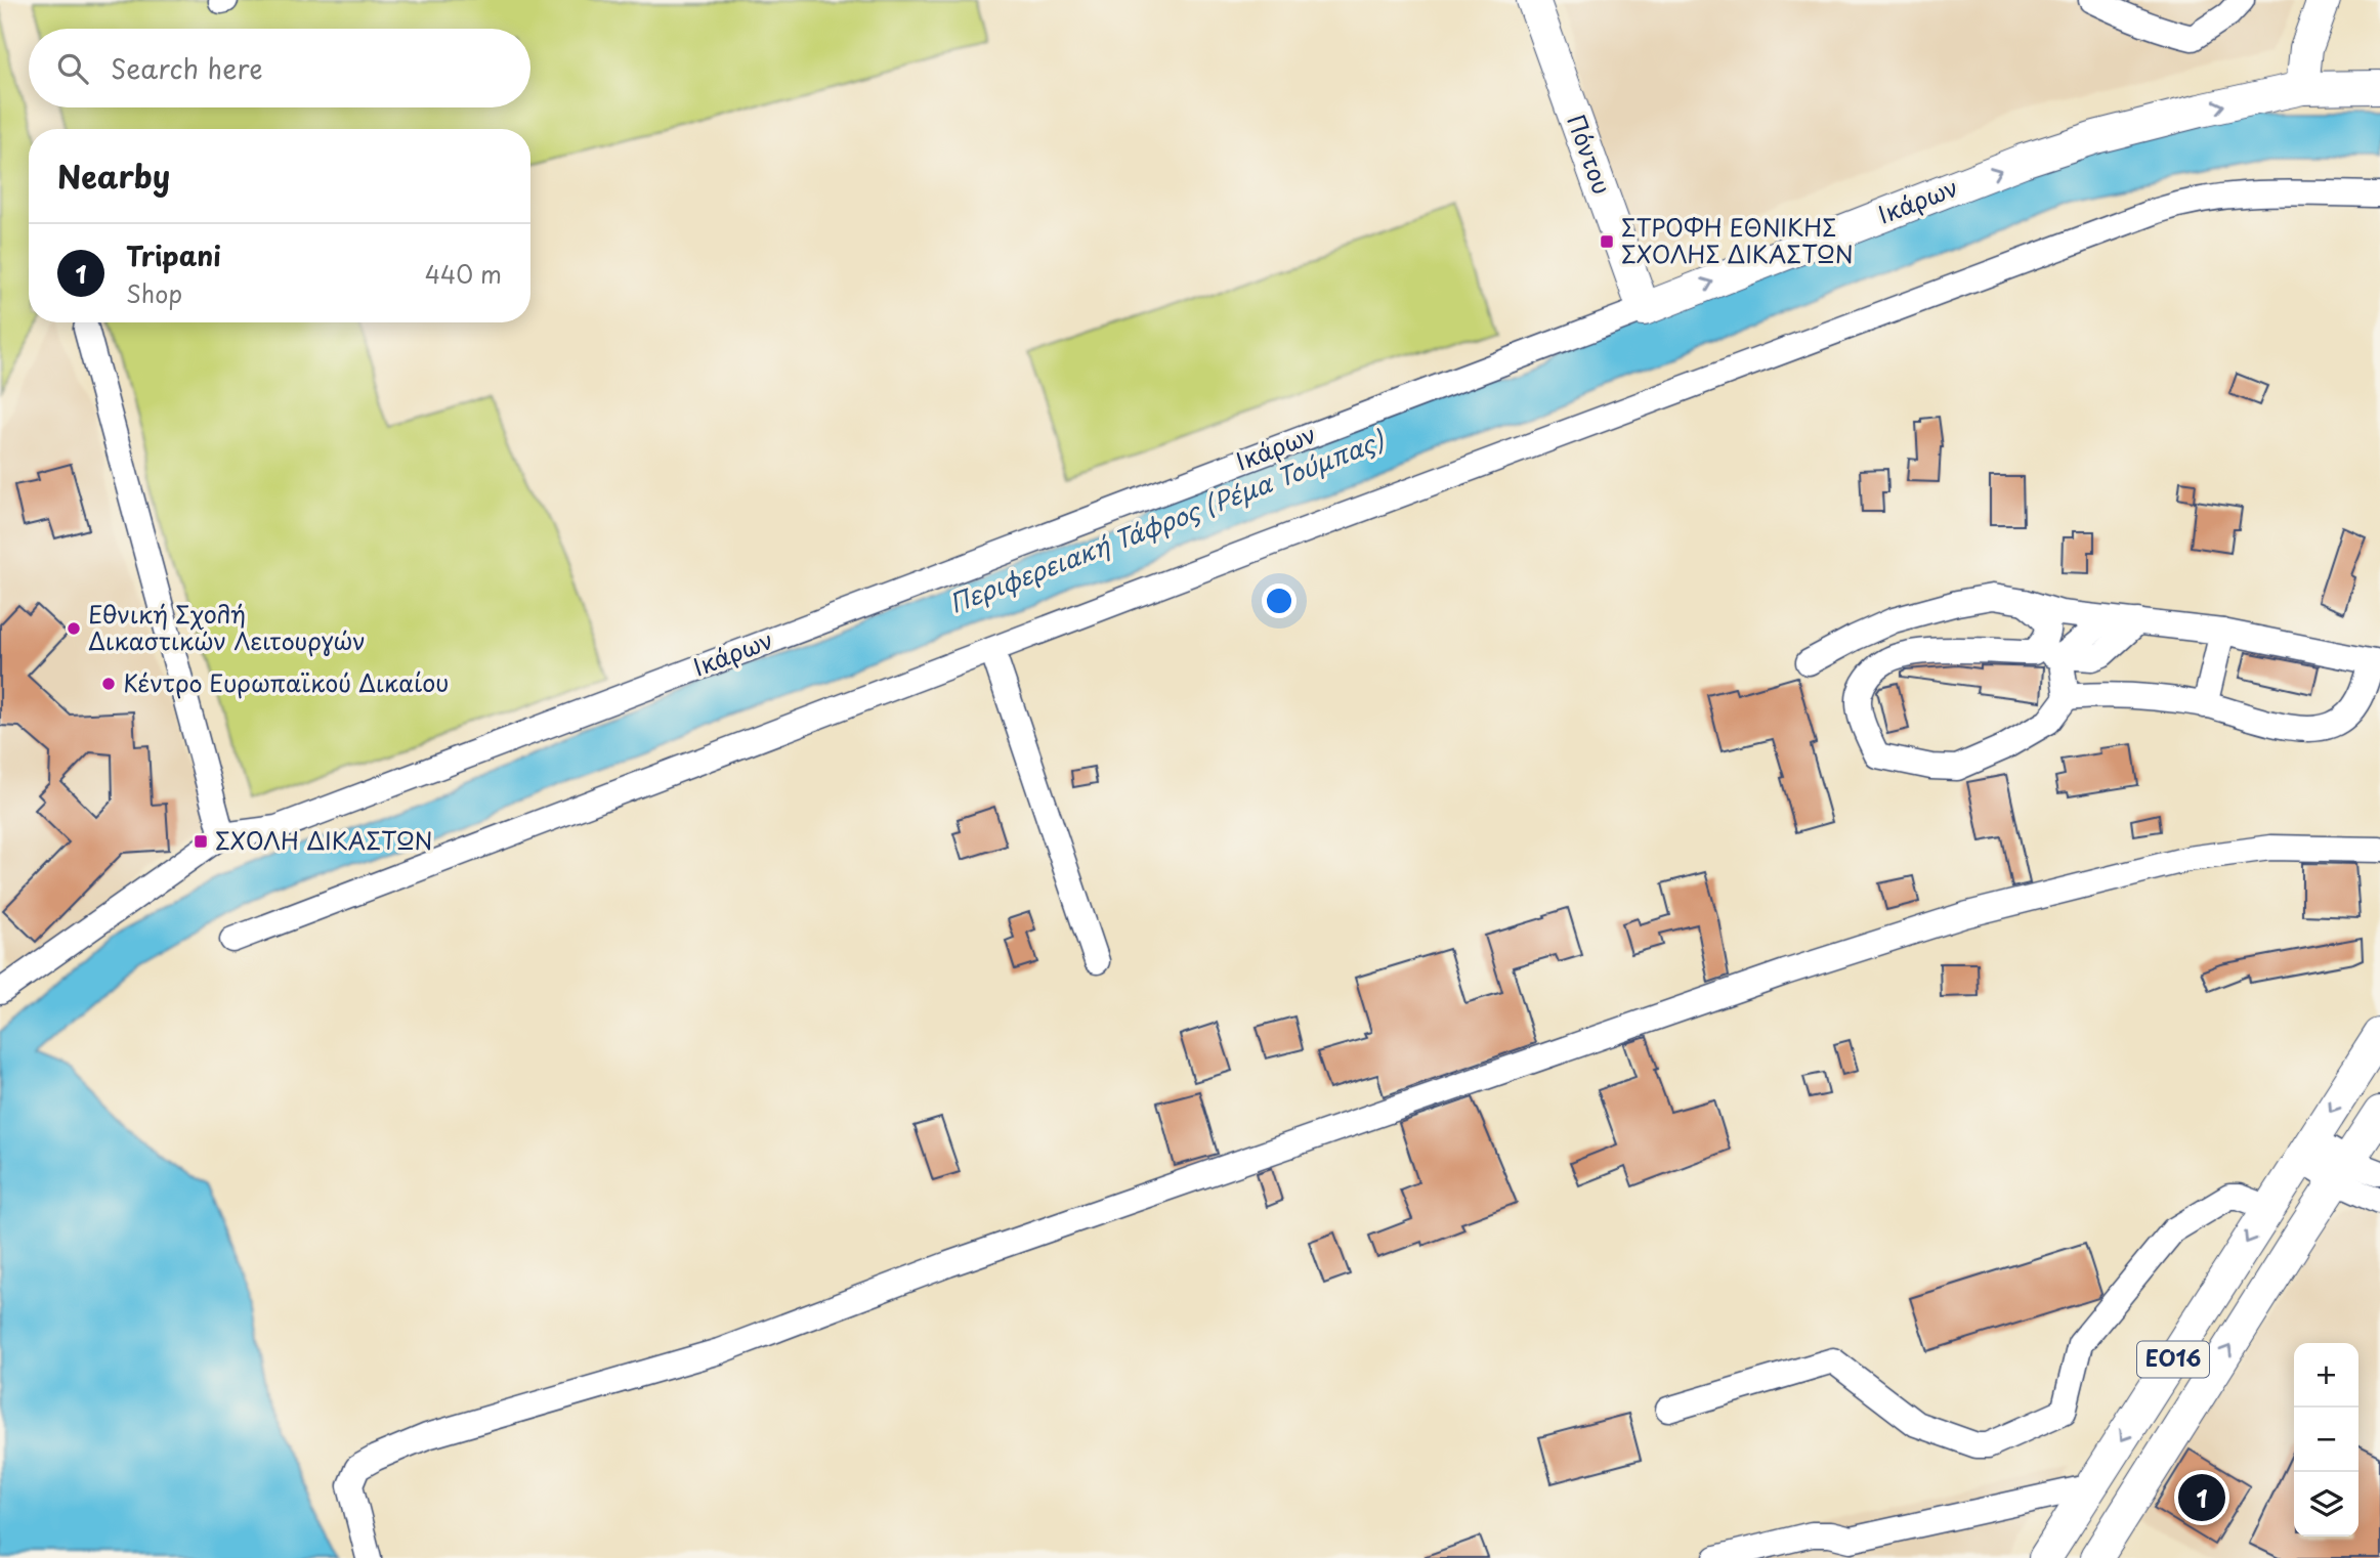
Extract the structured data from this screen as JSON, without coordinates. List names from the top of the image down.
{
  "streets": {
    "main road": ["Πόντου", "Ικάρων", "ΕΟ16"]
  },
  "crossings": [
    ["Πόντου", "Ικάρων"]
  ],
  "water": ["Περιφερειακή Τάφρος (Ρέμα Τούμπας)"],
  "places": {
    "transit": ["ΣΤΡΟΦΗ ΕΘΝΙΚΗΣ ΣΧΟΛΗΣ ΔΙΚΑΣΤΩΝ", "ΣΧΟΛΗ ΔΙΚΑΣΤΩΝ"],
    "other": ["Εθνική Σχολή Δικαστικών Λειτουργών", "Κέντρο Ευρωπαϊκού Δικαίου"]
  },
  "page": {
    "search": "Search here",
    "heading": "Nearby",
    "list": [
      {
        "mark": "1",
        "name": "Tripani",
        "note": "Shop",
        "value": "440 m"
      }
    ],
    "map_buttons": ["+", "−"],
    "pins": "1"
  }
}
